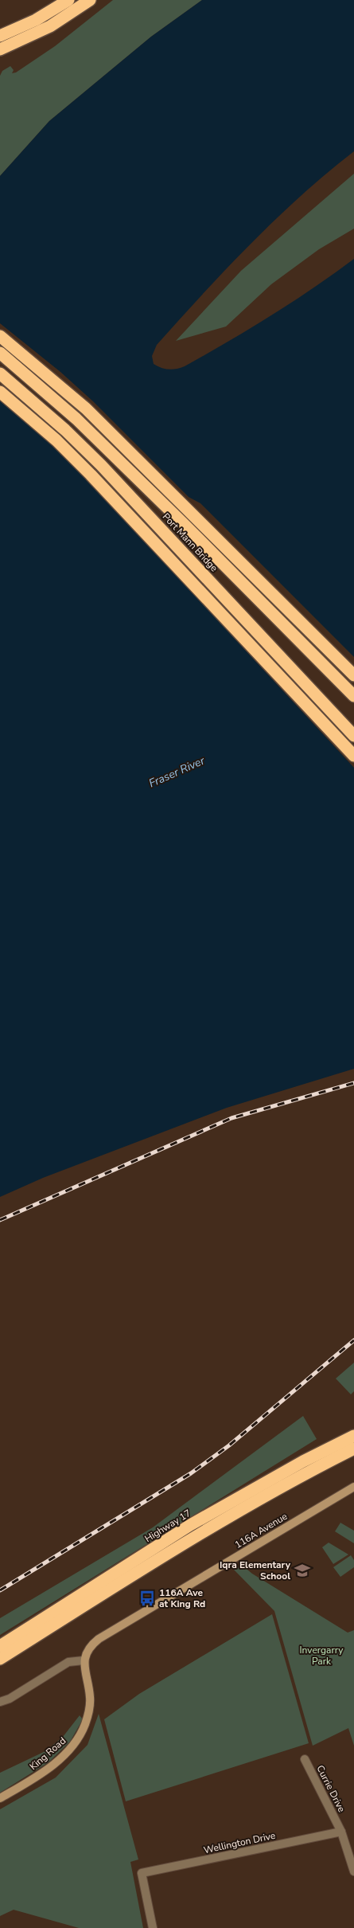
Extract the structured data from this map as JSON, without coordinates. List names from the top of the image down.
{
  "streets": {
    "highway": ["Port Mann Bridge", "Highway 17"],
    "street": [
      "116A Avenue",
      "King Road",
      "Currie Drive",
      "Wellington Drive"
    ]
  },
  "crossings": [
    ["116A Avenue", "King Road"],
    ["Currie Drive", "Wellington Drive"]
  ],
  "water": ["Fraser River"],
  "parks": ["Invergarry Park"],
  "places": {
    "school or university": ["Iqra Elementary School"],
    "bus stop": ["116A Ave at King Rd"]
  }
}
